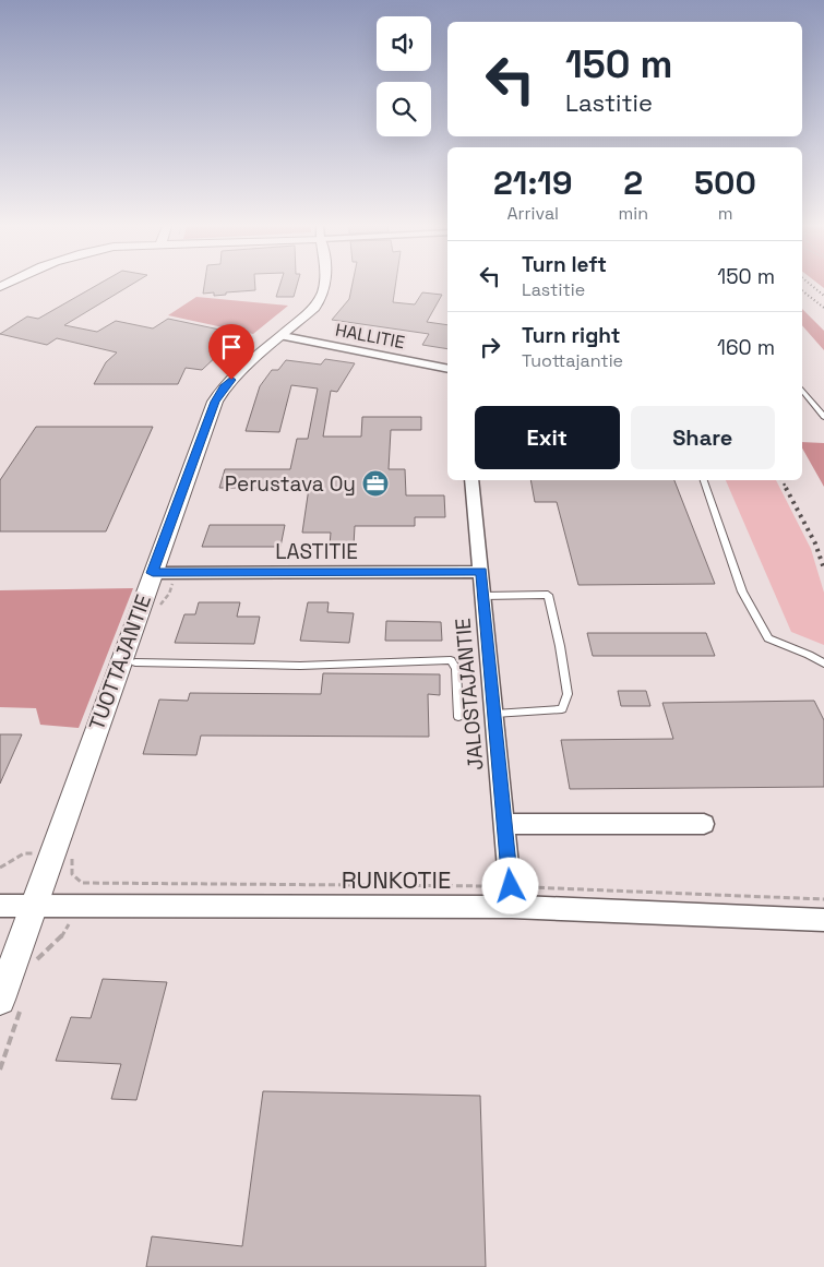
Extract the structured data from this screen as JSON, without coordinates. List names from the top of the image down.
{
  "streets": {
    "street": [
      "HALLITIE",
      "LASTITIE",
      "TUOTTAJANTIE",
      "JALOSTAJANTIE",
      "RUNKOTIE"
    ]
  },
  "crossings": [
    ["HALLITIE", "TUOTTAJANTIE"],
    ["LASTITIE", "TUOTTAJANTIE"],
    ["LASTITIE", "JALOSTAJANTIE"],
    ["TUOTTAJANTIE", "RUNKOTIE"],
    ["JALOSTAJANTIE", "RUNKOTIE"]
  ],
  "places": {
    "office": ["Perustava Oy"]
  },
  "page": {
    "turn": ["150 m", "Lastitie"],
    "eta": [
      "21:19",
      "Arrival",
      "2",
      "min",
      "500",
      "m"
    ],
    "list": [
      {
        "name": "Turn left",
        "note": "Lastitie",
        "value": "150 m"
      },
      {
        "name": "Turn right",
        "note": "Tuottajantie",
        "value": "160 m"
      }
    ],
    "buttons": ["Exit", "Share"]
  }
}
